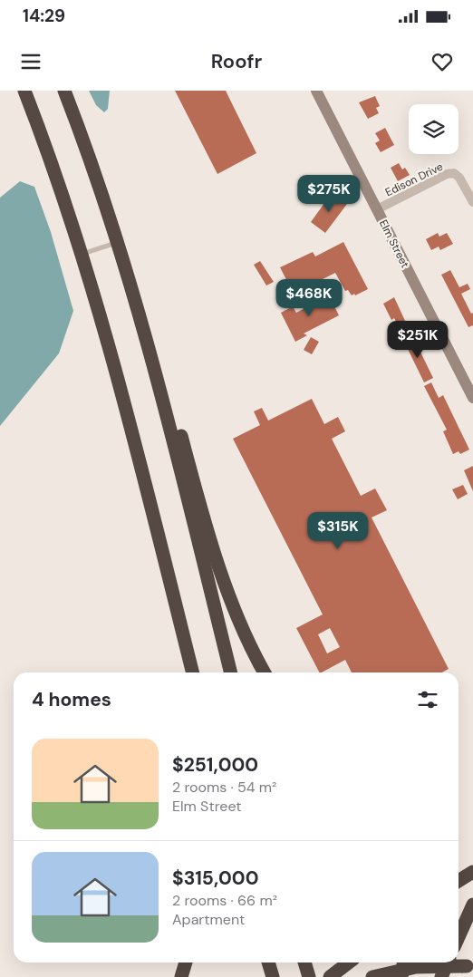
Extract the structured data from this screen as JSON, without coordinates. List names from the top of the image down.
{
  "streets": {
    "street": ["Edison Drive", "Elm Street"]
  },
  "crossings": [
    ["Edison Drive", "Elm Street"]
  ],
  "page": {
    "status": "14:29",
    "header": "Roofr",
    "price": [
      "$275K",
      "$468K",
      "$251K",
      "$315K"
    ],
    "heading": "4 homes",
    "list": [
      {
        "name": "$251,000",
        "note": "2 rooms · 54 m² · Elm Street"
      },
      {
        "name": "$315,000",
        "note": "2 rooms · 66 m² · Apartment"
      }
    ]
  }
}
